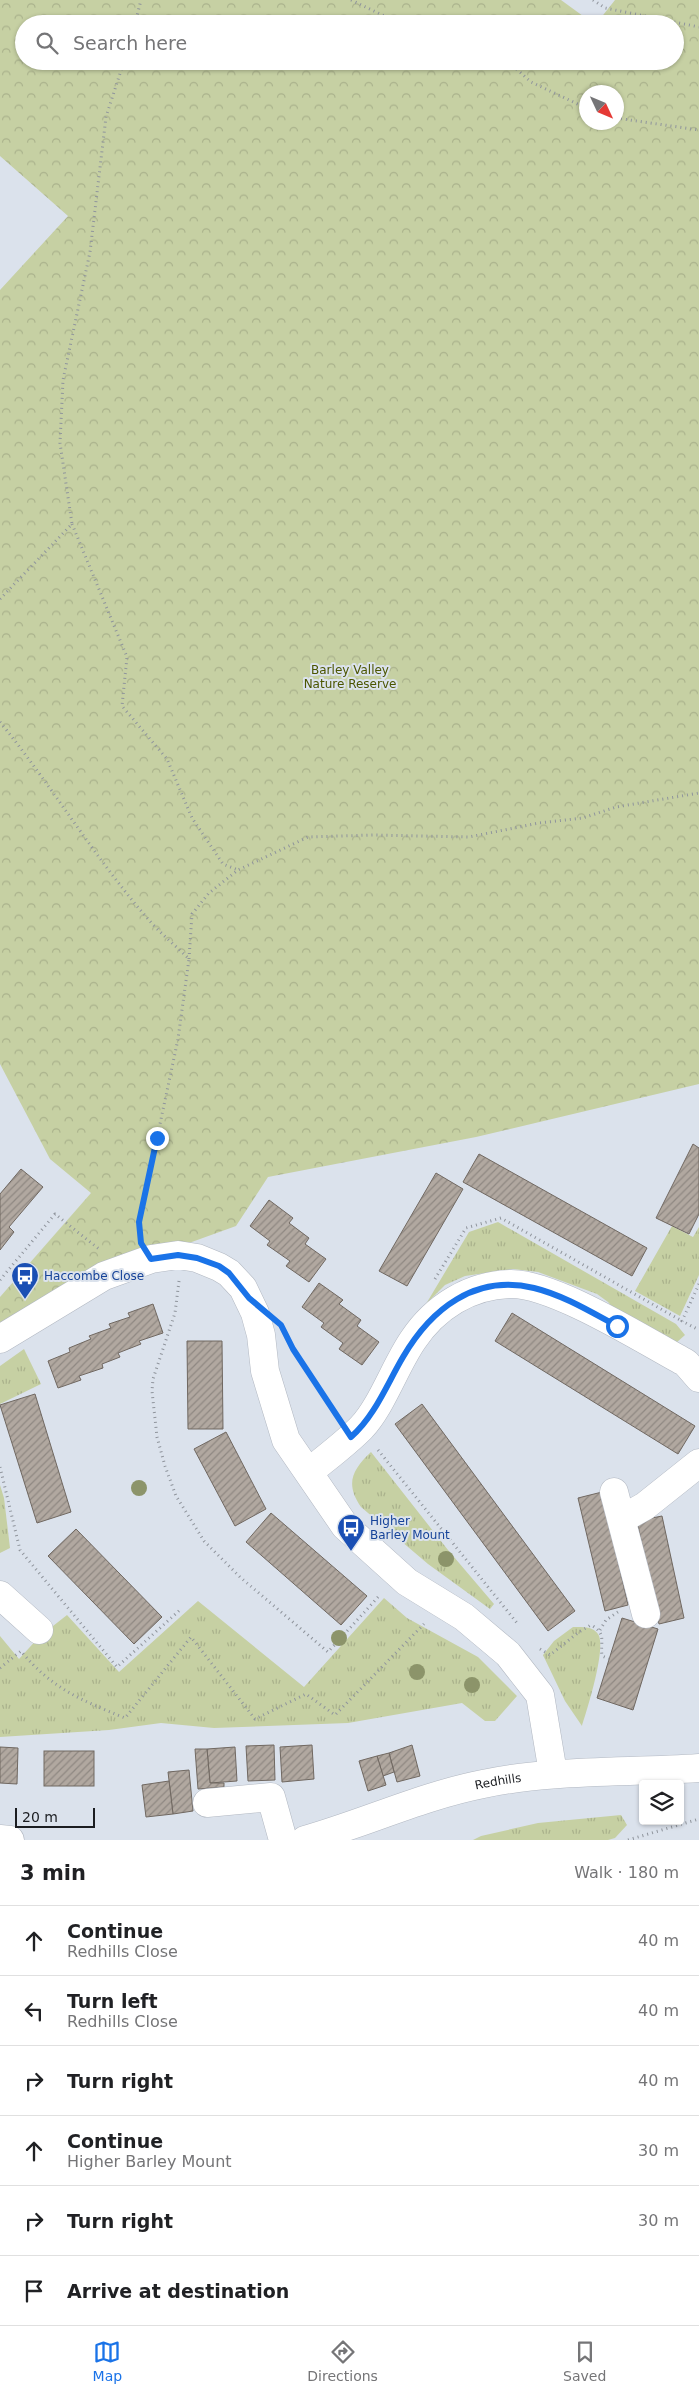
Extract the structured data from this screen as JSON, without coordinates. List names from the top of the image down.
{
  "streets": {
    "street": ["Redhills"]
  },
  "parks": ["Barley Valley Nature Reserve"],
  "places": {
    "bus stop": ["Haccombe Close", "Higher Barley Mount"]
  },
  "scale_bar": "20 m",
  "north": "bottom right",
  "page": {
    "search": "Search here",
    "scale": "20 m",
    "heading": ["3 min", "Walk · 180 m"],
    "list": [
      ["Continue", "Redhills Close", "40 m"],
      ["Turn left", "Redhills Close", "40 m"],
      ["Turn right", "40 m"],
      ["Continue", "Higher Barley Mount", "30 m"],
      ["Turn right", "30 m"],
      "Arrive at destination"
    ],
    "nav": ["Map", "Directions", "Saved"]
  }
}
